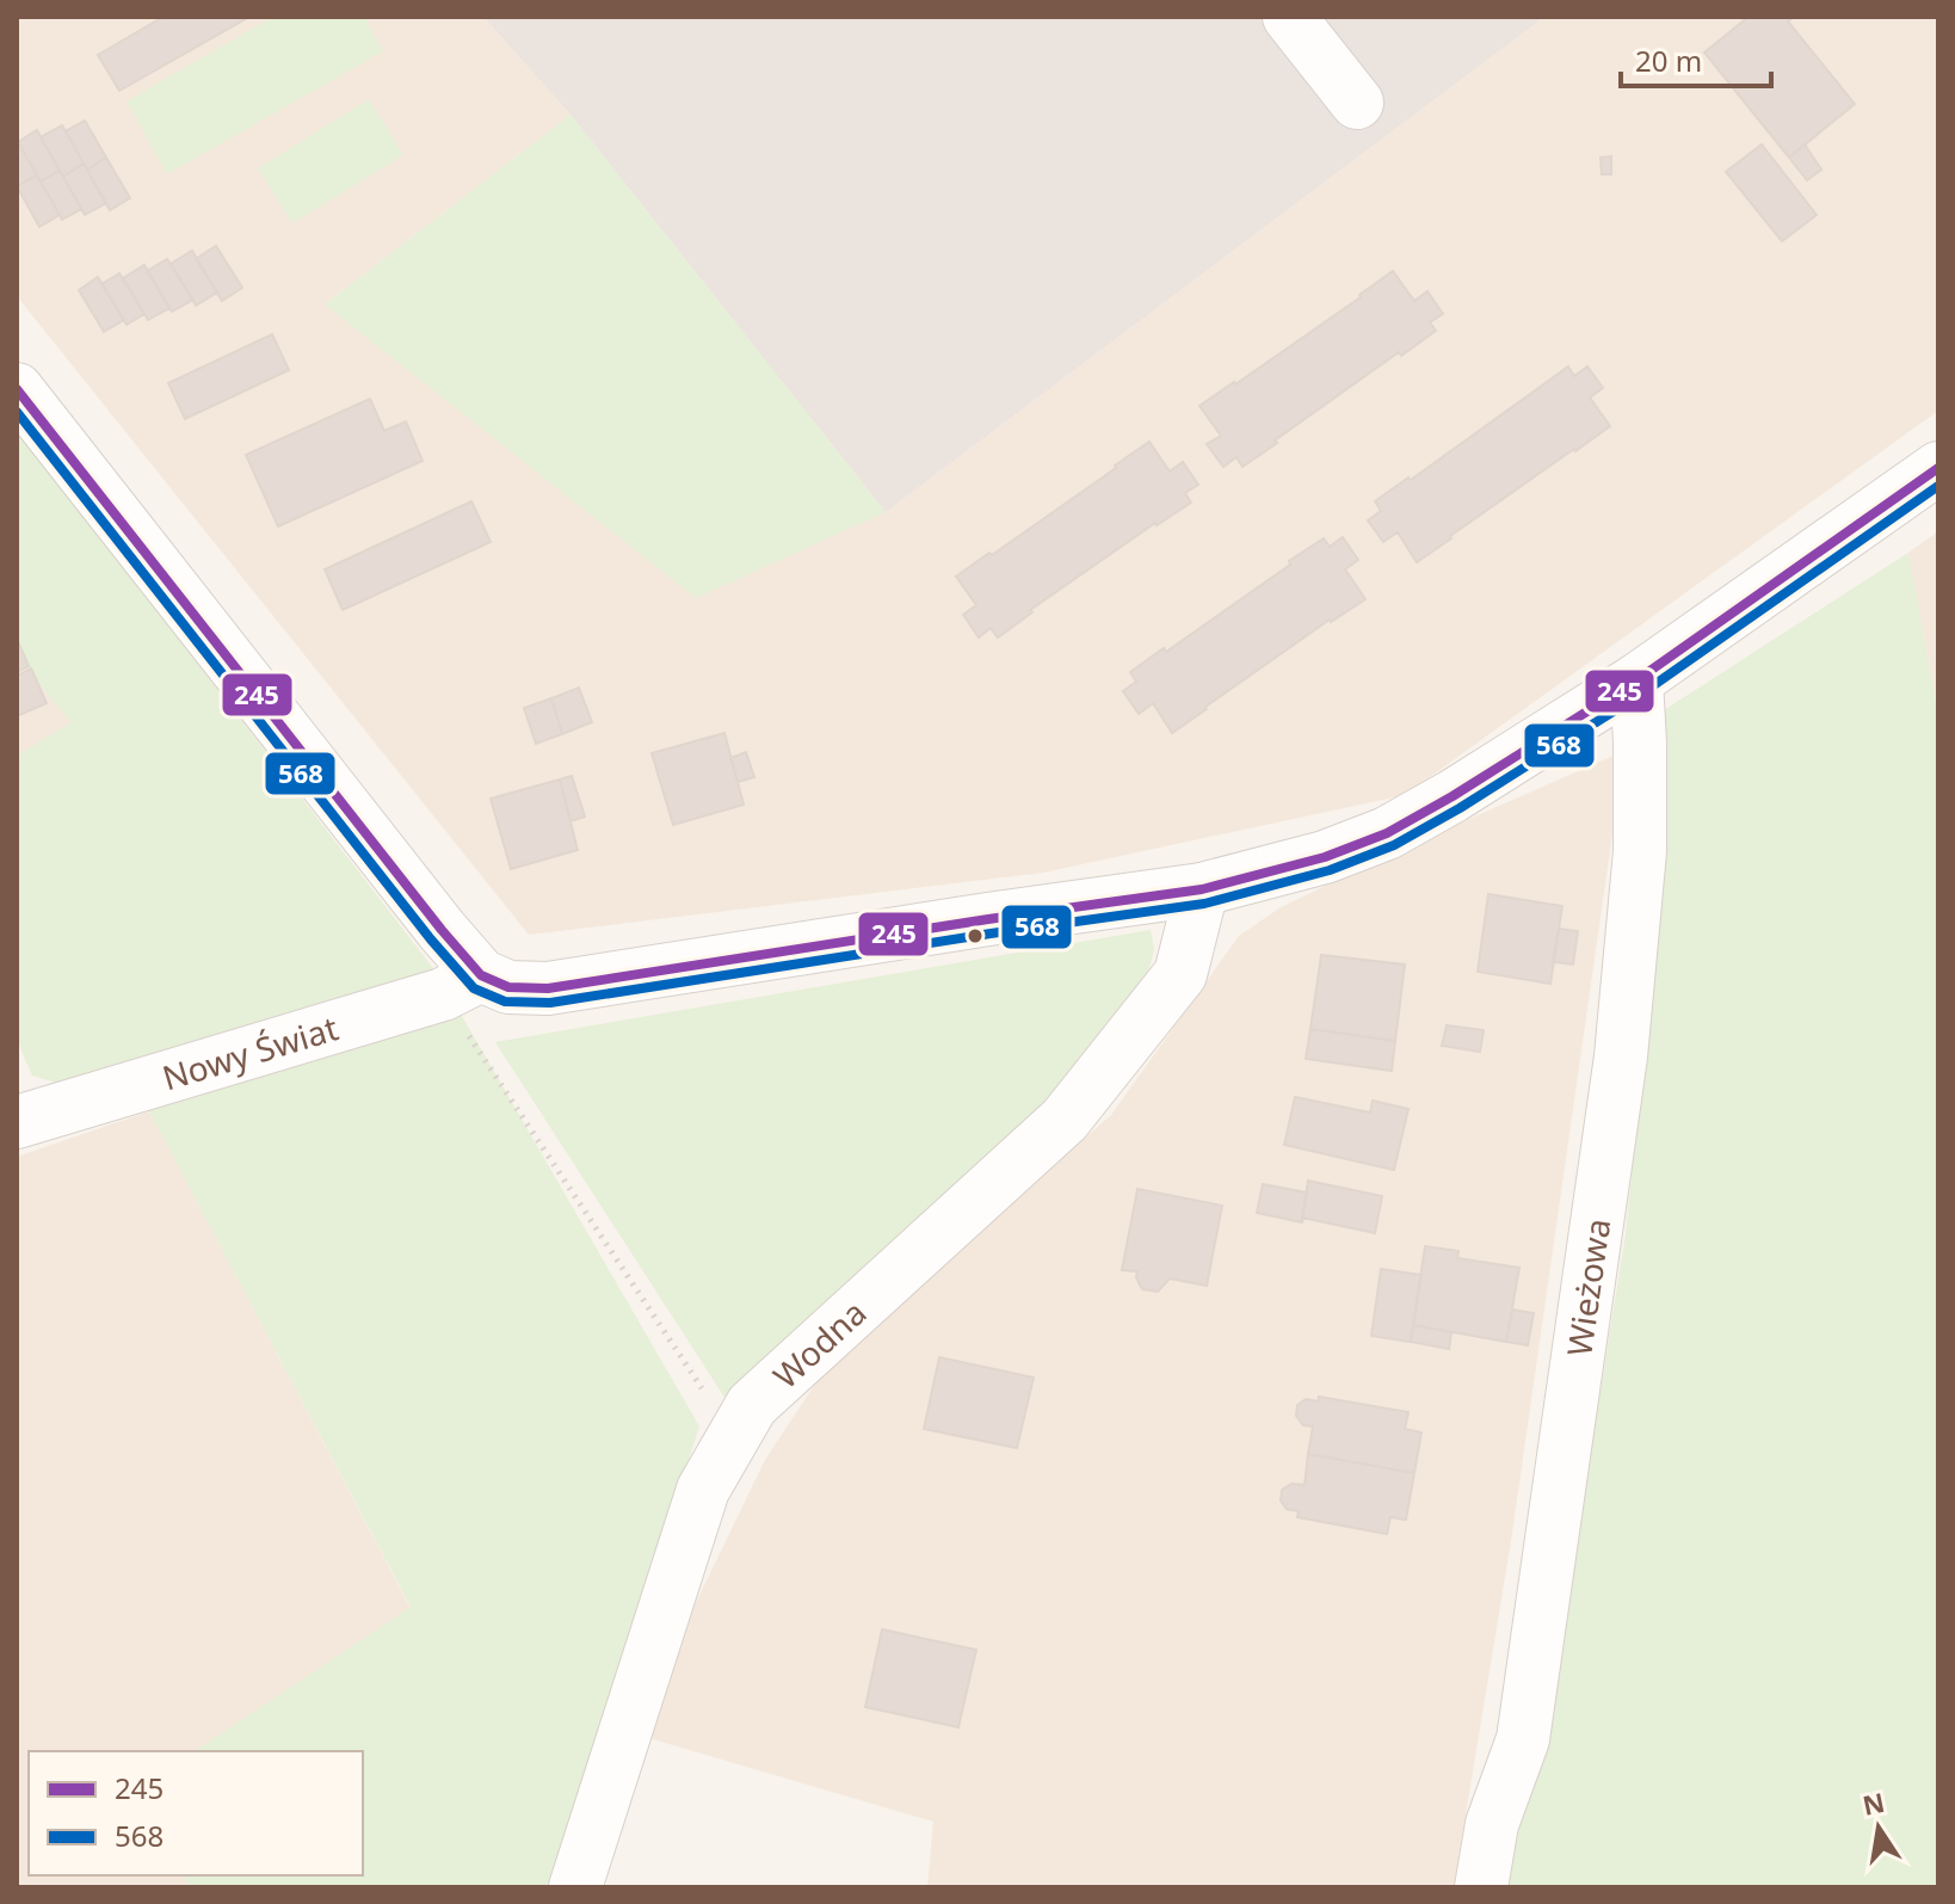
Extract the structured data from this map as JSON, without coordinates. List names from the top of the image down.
{
  "streets": {
    "street": ["Nowy Świat", "Wieżowa", "Wodna"]
  },
  "lines": ["transit line 245", "transit line 568"],
  "legend": ["245", "568"],
  "scale_bar": "20 m",
  "north": "top"
}
